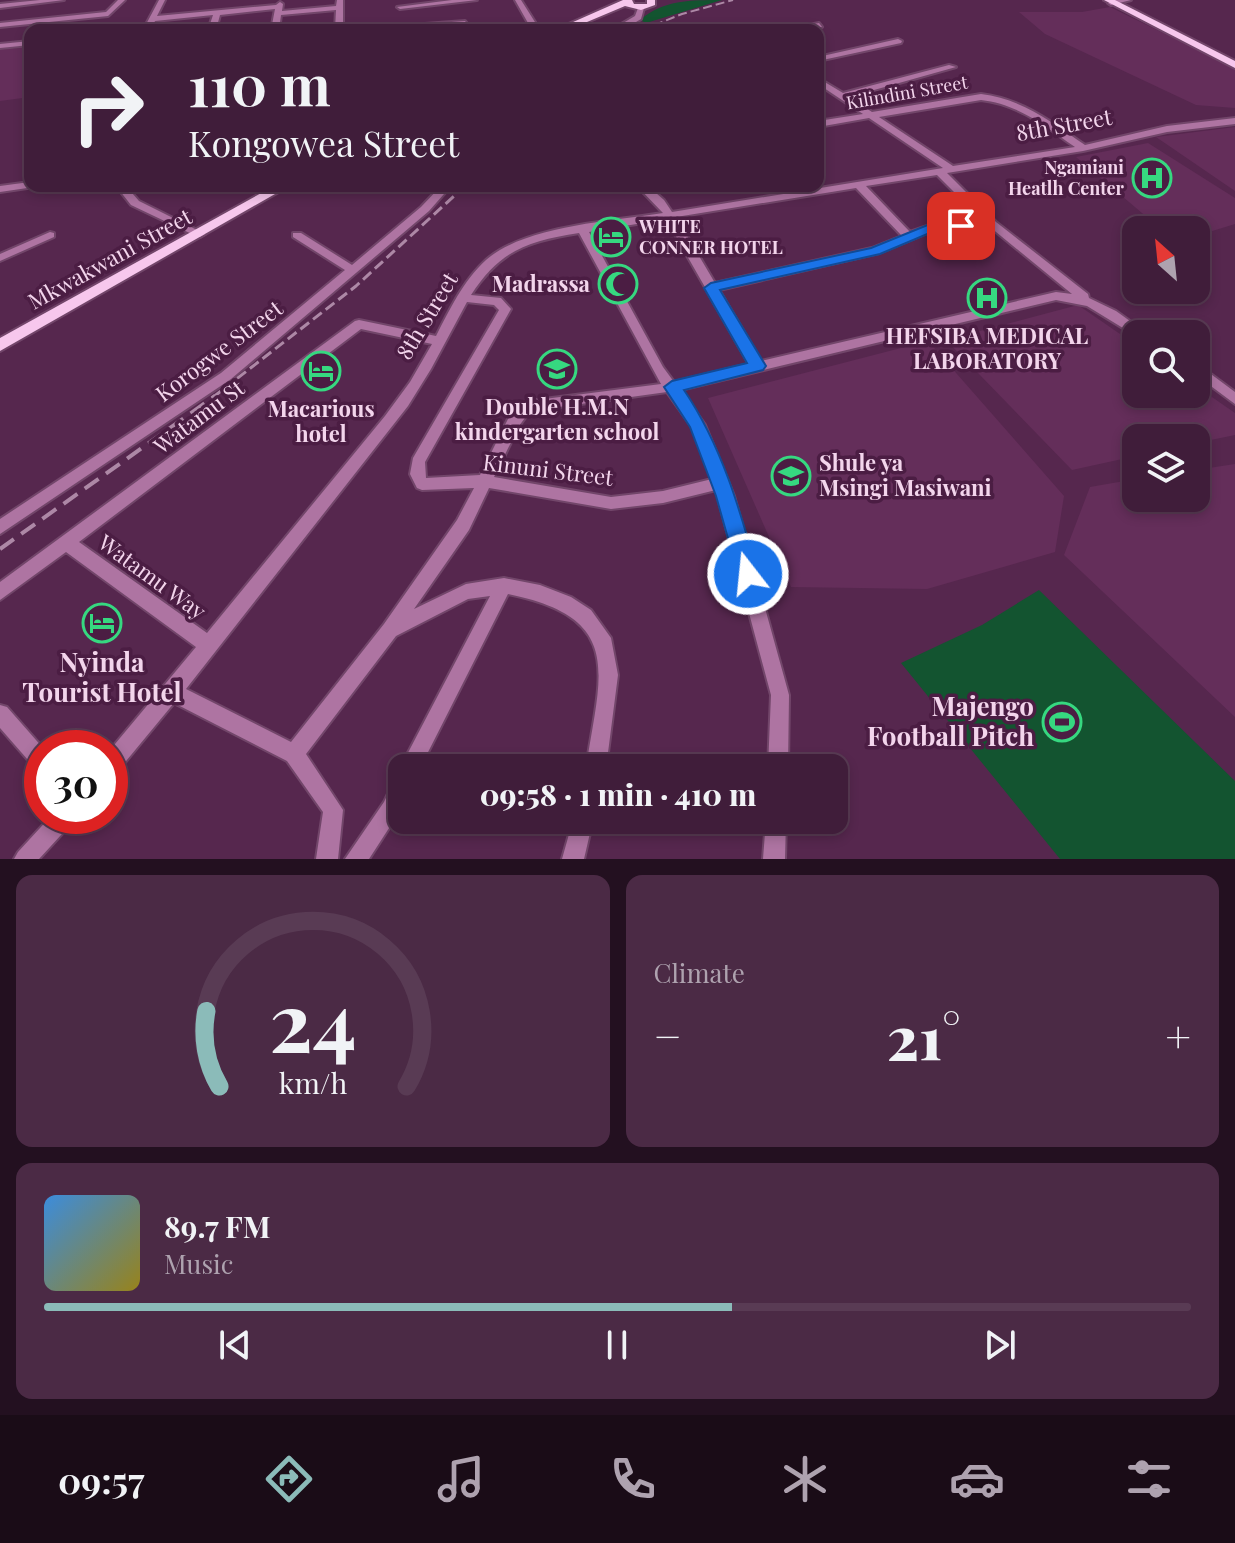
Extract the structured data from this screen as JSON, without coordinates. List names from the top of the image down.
{
  "streets": {
    "main road": ["Mkwakwani Street"],
    "street": [
      "Kilindini Street",
      "8th Street",
      "Korogwe Street",
      "Watamu St",
      "Kinuni Street",
      "Watamu Way"
    ]
  },
  "crossings": [
    ["Kilindini Street", "8th Street"],
    ["8th Street", "Watamu St"],
    ["8th Street", "Kinuni Street"],
    ["8th Street", "Watamu Way"],
    ["Watamu St", "Watamu Way"]
  ],
  "places": {
    "hospital": ["Ngamiani Heatlh Center", "HEFSIBA MEDICAL LABORATORY"],
    "hotel": ["WHITE CONNER HOTEL", "Macarious hotel", "Nyinda Tourist Hotel"],
    "mosque": ["Madrassa"],
    "school or university": ["Double H.M.N kindergarten school", "Shule ya Msingi Masiwani"],
    "sports": ["Majengo Football Pitch"]
  },
  "north": "top left",
  "page": {
    "turn": ["110 m", "Kongowea Street"],
    "limit": "30",
    "trip": "09:58 · 1 min · 410 m",
    "tile": "Climate",
    "heat": ["−", "21°", "+"],
    "song": ["89.7 FM", "Music"],
    "tabs": "09:57",
    "gauge": ["24", "km/h"]
  }
}
